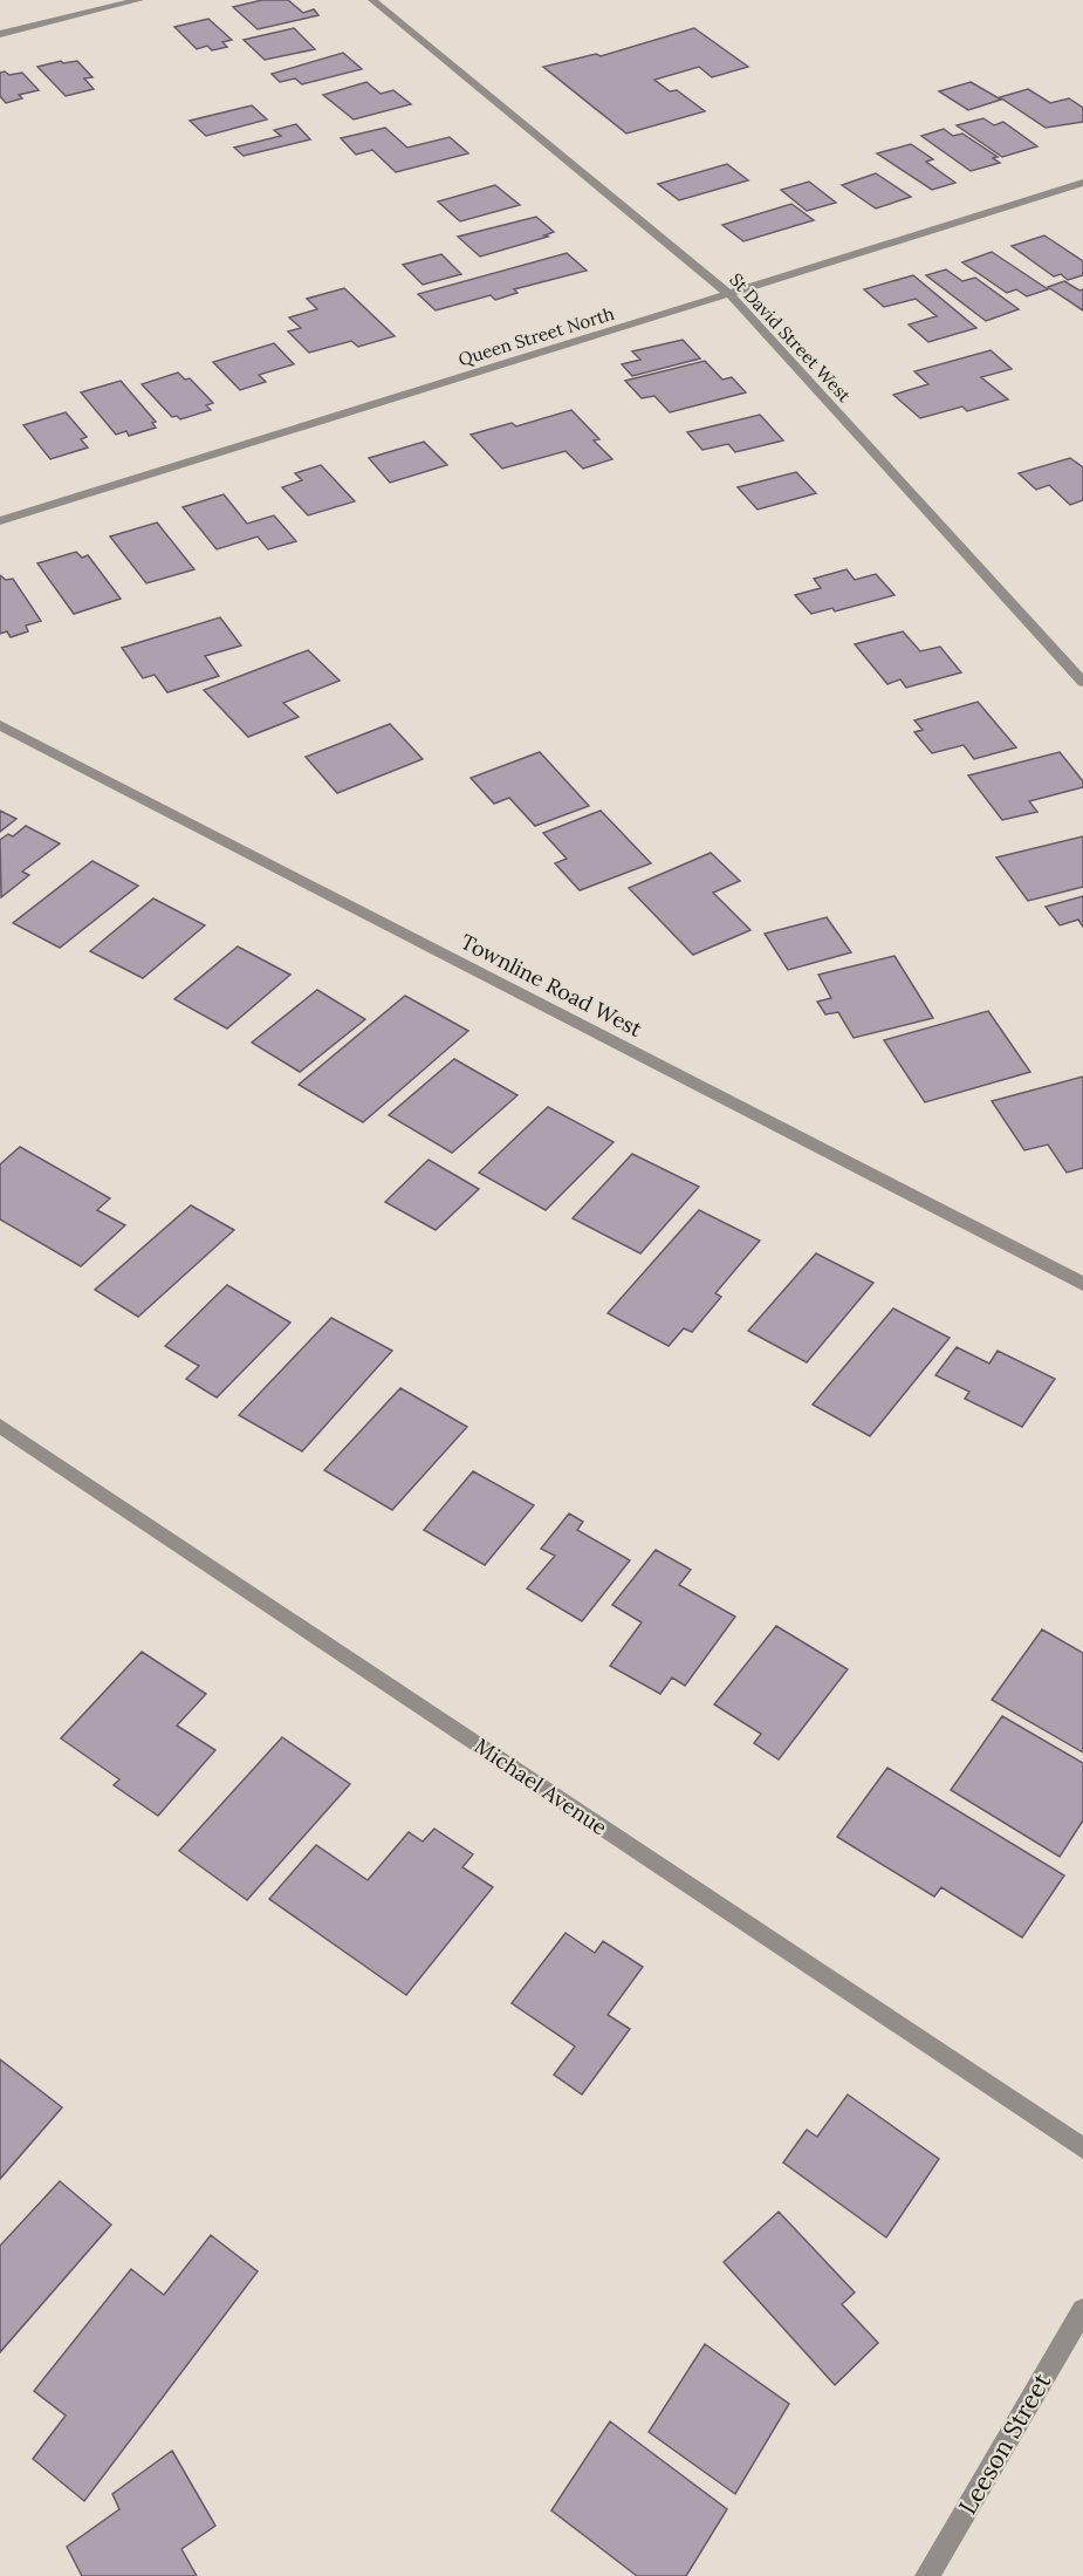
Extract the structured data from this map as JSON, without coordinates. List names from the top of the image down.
{
  "streets": {
    "street": [
      "Queen Street North",
      "St David Street West",
      "Townline Road West",
      "Michael Avenue",
      "Leeson Street"
    ]
  },
  "crossings": [
    ["Queen Street North", "St David Street West"]
  ]
}
